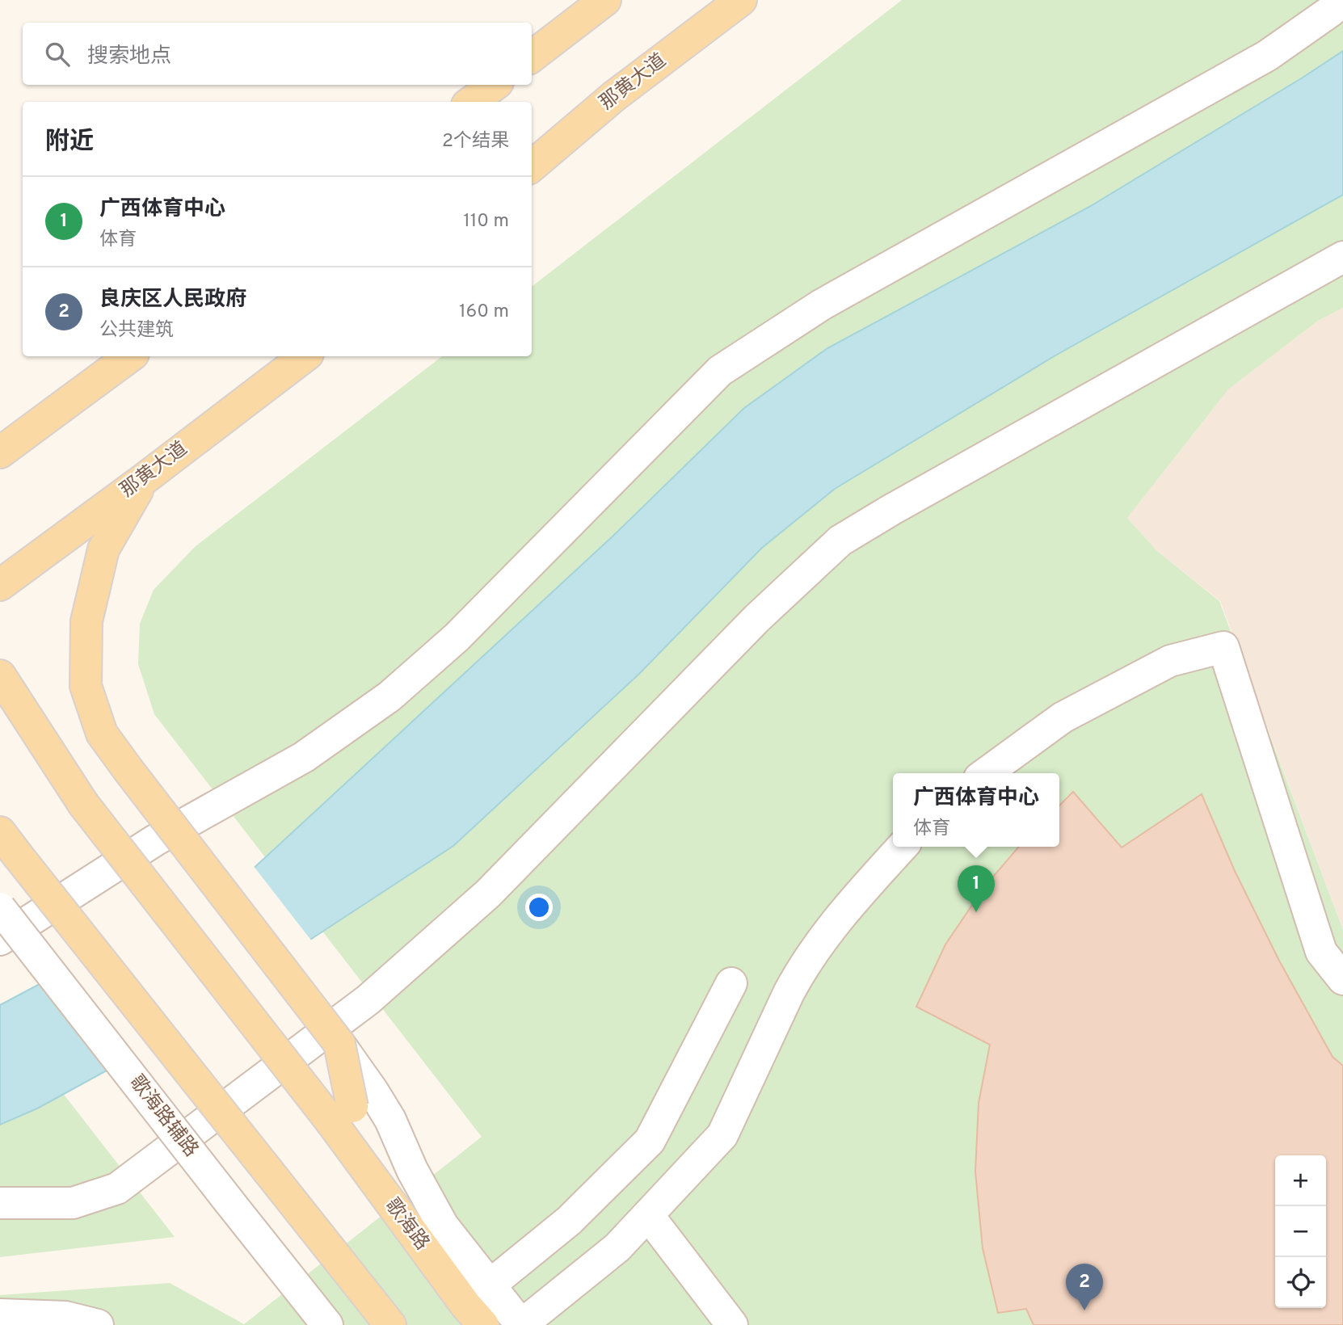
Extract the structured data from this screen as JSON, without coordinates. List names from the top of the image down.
{
  "streets": {
    "main road": ["那黄大道", "歌海路"],
    "street": ["歌海路辅路"]
  },
  "page": {
    "search": "搜索地点",
    "heading": ["附近", "2个结果"],
    "list": [
      {
        "mark": "1",
        "name": "广西体育中心",
        "note": "体育",
        "value": "110 m"
      },
      {
        "mark": "2",
        "name": "良庆区人民政府",
        "note": "公共建筑",
        "value": "160 m"
      }
    ],
    "popup": ["广西体育中心", "体育"],
    "pins": ["1", "2"],
    "map_buttons": ["+", "−"]
  }
}
